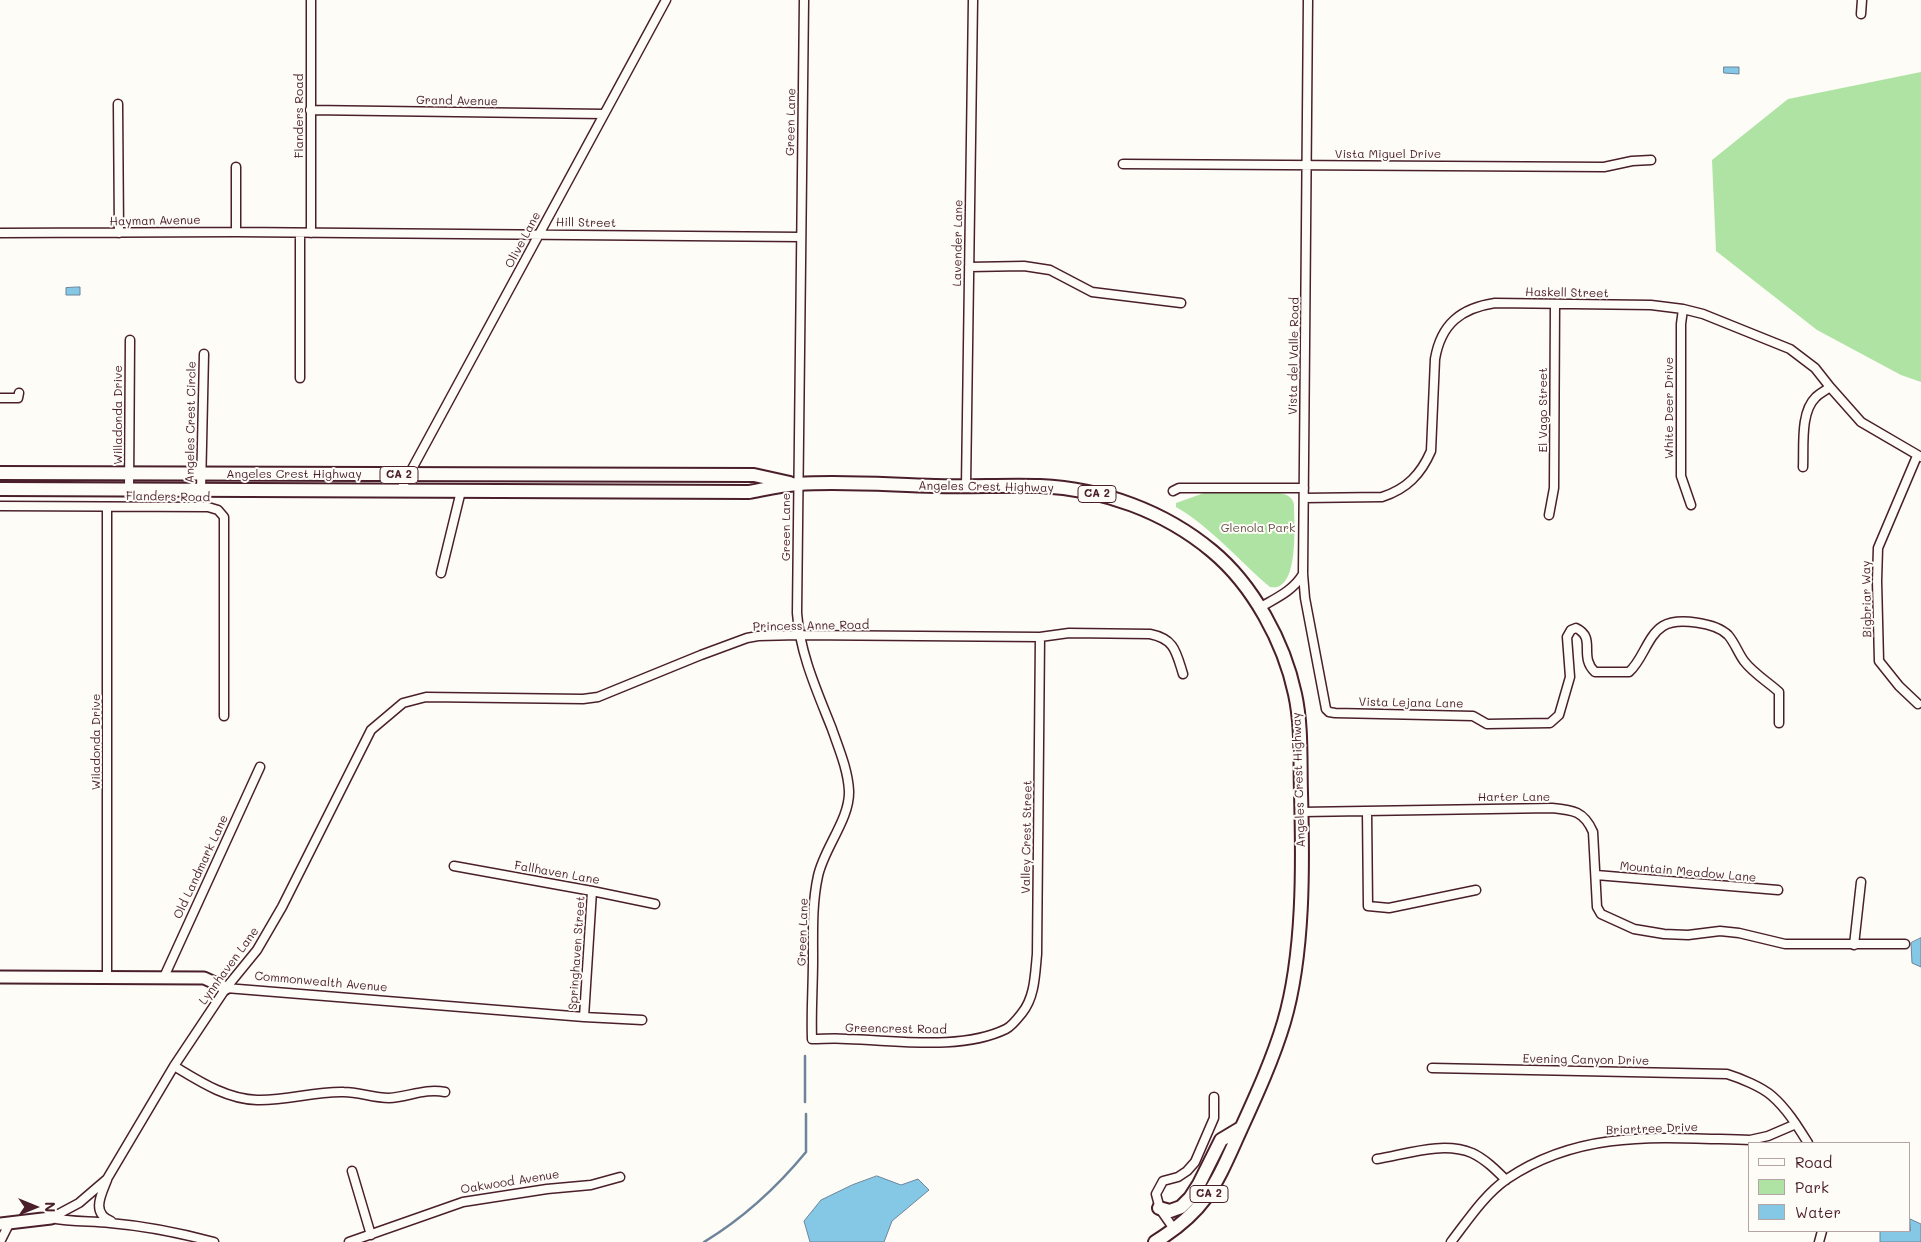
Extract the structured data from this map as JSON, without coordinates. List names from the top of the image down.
{
  "streets": {
    "main road": ["Angeles Crest Highway", "CA 2"],
    "street": [
      "Grand Avenue",
      "Flanders Road",
      "Green Lane",
      "Vista Miguel Drive",
      "Hayman Avenue",
      "Hill Street",
      "Olive Lane",
      "Lavender Lane",
      "Haskell Street",
      "Vista del Valle Road",
      "White Deer Drive",
      "El Vago Street",
      "Willadonda Drive",
      "Angeles Crest Circle",
      "Bigbriar Way",
      "Princess Anne Road",
      "Vista Lejana Lane",
      "Wiladonda Drive",
      "Harter Lane",
      "Valley Crest Street",
      "Old Landmark Lane",
      "Mountain Meadow Lane",
      "Fallhaven Lane",
      "Springhaven Street",
      "Lynnhaven Lane",
      "Commonwealth Avenue",
      "Greencrest Road",
      "Evening Canyon Drive",
      "Briartree Drive",
      "Oakwood Avenue"
    ]
  },
  "crossings": [
    ["Grand Avenue", "Flanders Road"],
    ["Grand Avenue", "Olive Lane"],
    ["Flanders Road", "Hayman Avenue"],
    ["Flanders Road", "Hill Street"],
    ["Flanders Road", "Wiladonda Drive"],
    ["Green Lane", "Hill Street"],
    ["Green Lane", "Angeles Crest Highway"],
    ["Green Lane", "Princess Anne Road"],
    ["Green Lane", "Greencrest Road"],
    ["Vista Miguel Drive", "Vista del Valle Road"],
    ["Hayman Avenue", "Hill Street"],
    ["Hill Street", "Olive Lane"],
    ["Olive Lane", "Angeles Crest Highway"],
    ["Lavender Lane", "Angeles Crest Highway"],
    ["Haskell Street", "Vista del Valle Road"],
    ["Haskell Street", "White Deer Drive"],
    ["Haskell Street", "El Vago Street"],
    ["Haskell Street", "Bigbriar Way"],
    ["Vista del Valle Road", "Vista Lejana Lane"],
    ["Willadonda Drive", "Angeles Crest Highway"],
    ["Angeles Crest Circle", "Angeles Crest Highway"],
    ["Angeles Crest Highway", "Harter Lane"],
    ["Princess Anne Road", "Valley Crest Street"],
    ["Princess Anne Road", "Lynnhaven Lane"],
    ["Wiladonda Drive", "Commonwealth Avenue"],
    ["Harter Lane", "Mountain Meadow Lane"],
    ["Valley Crest Street", "Greencrest Road"],
    ["Old Landmark Lane", "Commonwealth Avenue"],
    ["Fallhaven Lane", "Springhaven Street"],
    ["Springhaven Street", "Commonwealth Avenue"],
    ["Lynnhaven Lane", "Commonwealth Avenue"],
    ["Evening Canyon Drive", "Briartree Drive"]
  ],
  "parks": ["Glenola Park"],
  "legend": ["Road", "Park", "Water"],
  "north": "right"
}
